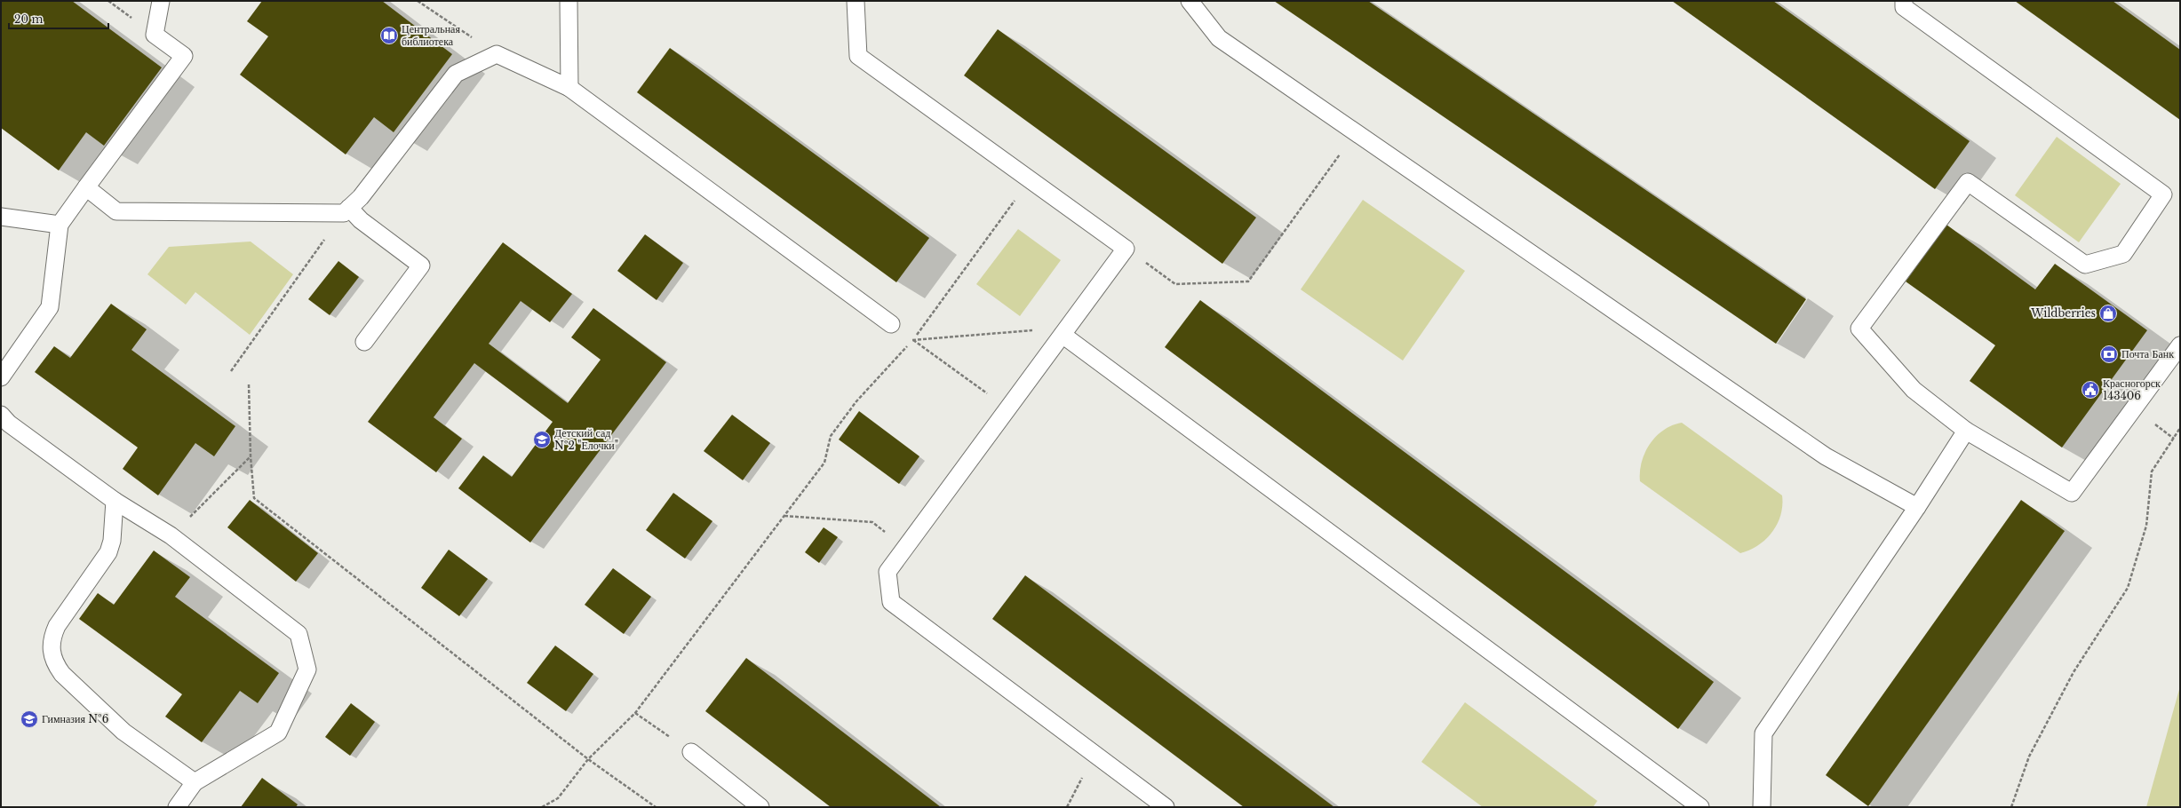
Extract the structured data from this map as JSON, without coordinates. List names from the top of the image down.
{
  "places": {
    "library": ["Центральная библиотека"],
    "shop": ["Wildberries"],
    "bank": ["Почта Банк"],
    "public building": ["Красногорск 143406"],
    "school or university": ["Детский сад №2 \"Елочки\"", "Гимназия №6"]
  },
  "scale_bar": "20 m"
}
